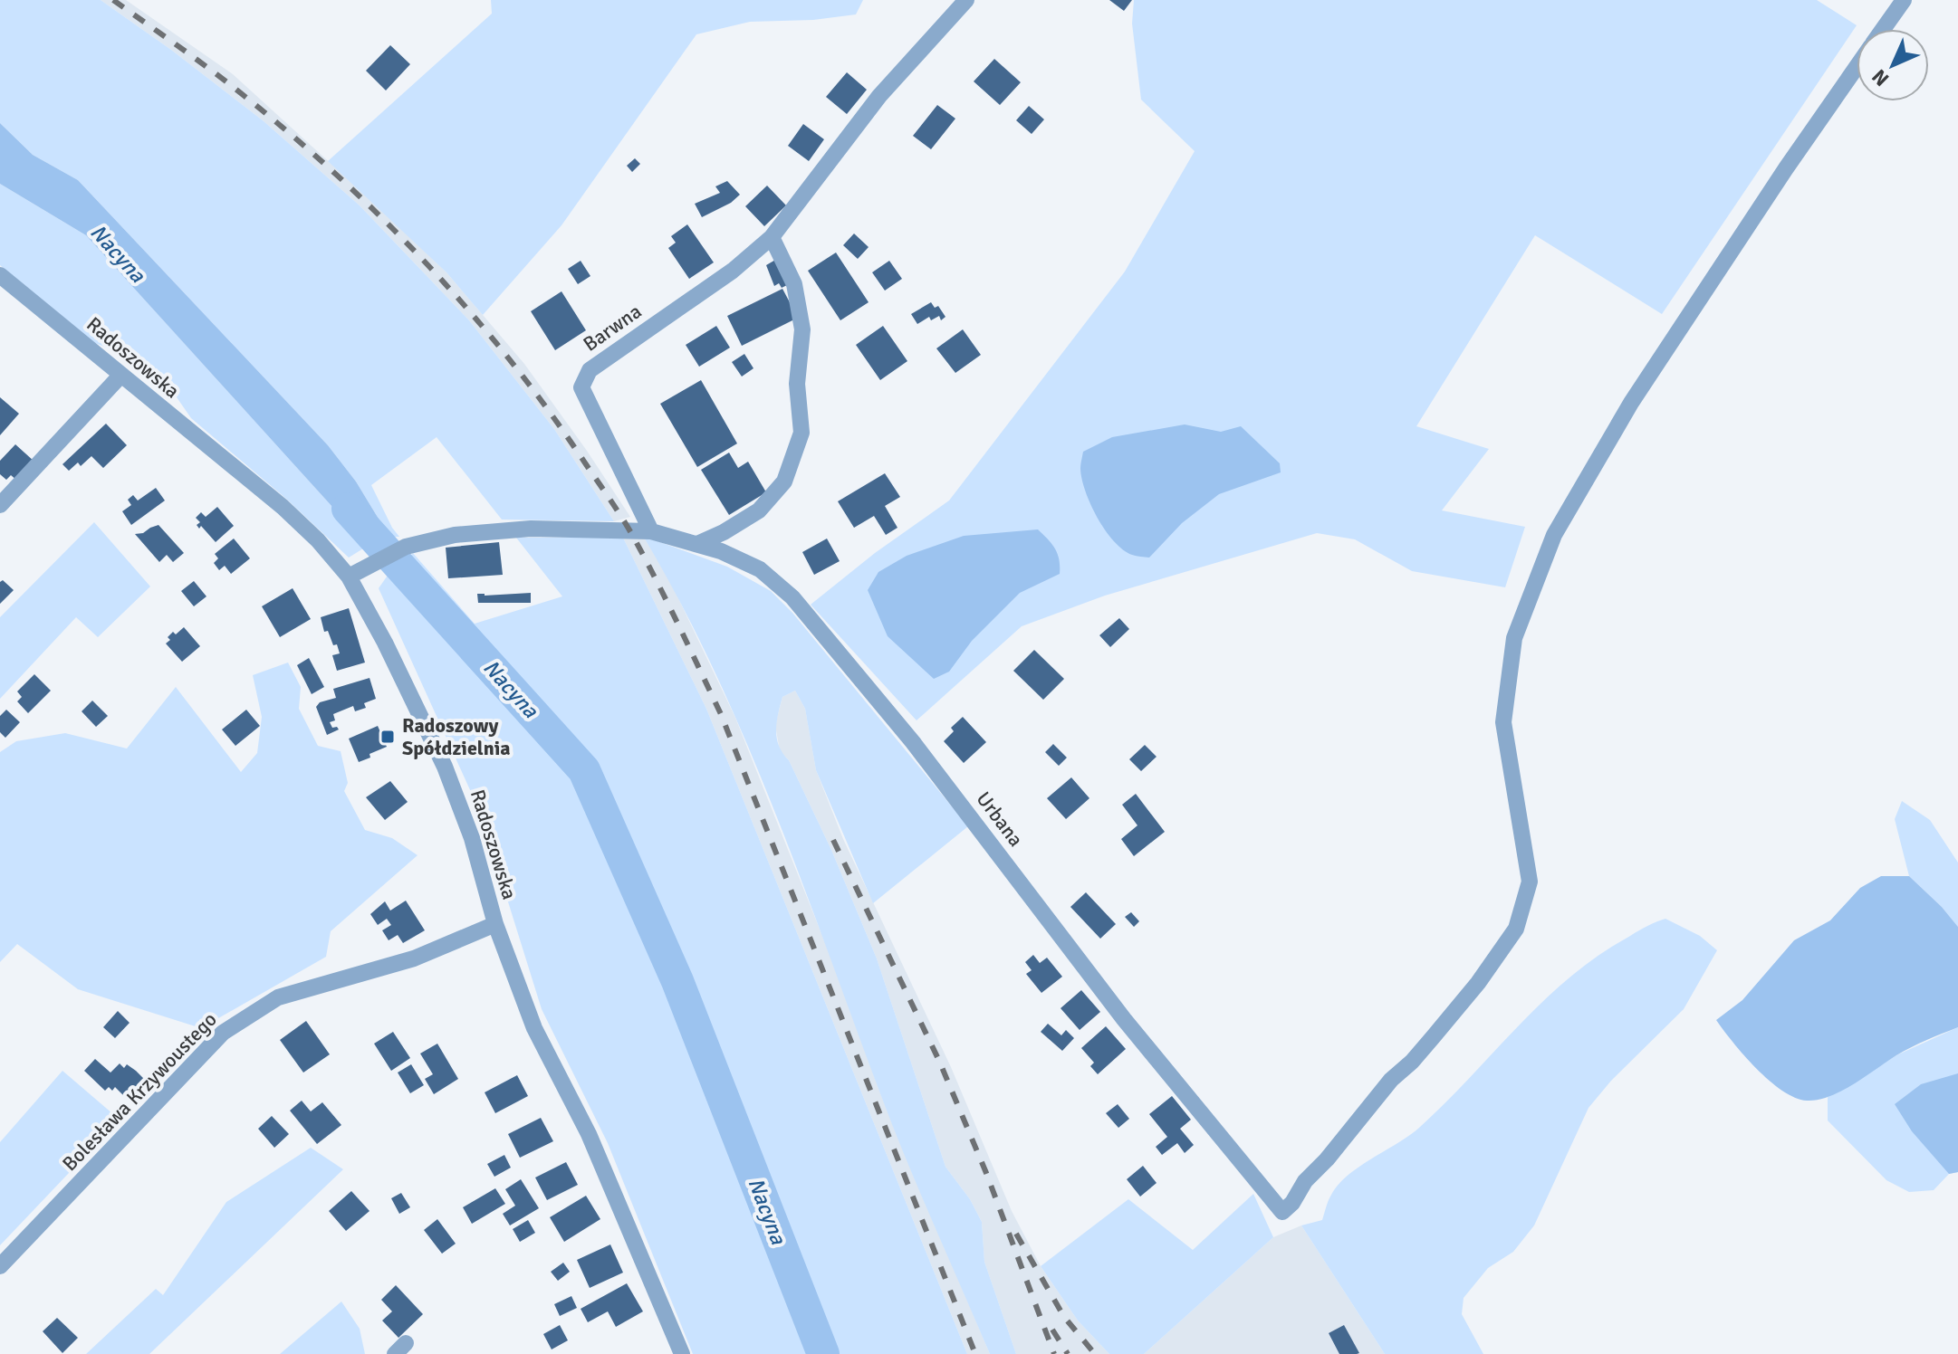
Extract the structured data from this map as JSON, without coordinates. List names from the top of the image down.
{
  "streets": {
    "street": [
      "Barwna",
      "Radoszowska",
      "Urbana",
      "Bolesława Krzywoustego"
    ]
  },
  "crossings": [
    ["Barwna", "Urbana"],
    ["Radoszowska", "Bolesława Krzywoustego"]
  ],
  "water": ["Nacyna"],
  "places": {
    "transit": ["Radoszowy Spółdzielnia"]
  },
  "north": "bottom left"
}
